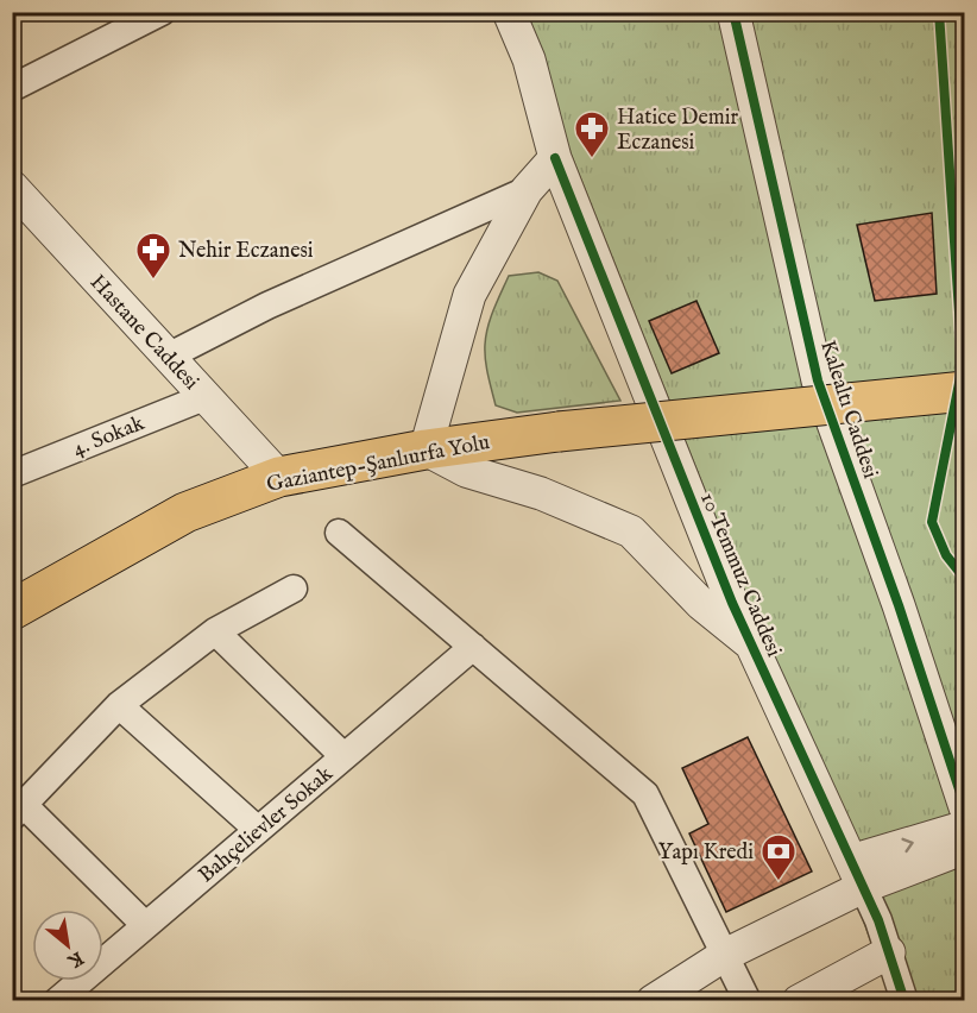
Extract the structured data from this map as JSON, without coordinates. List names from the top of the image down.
{
  "streets": {
    "main road": ["Gaziantep-Şanlıurfa Yolu"],
    "street": [
      "Hastane Caddesi",
      "Kalealtı Caddesi",
      "4. Sokak",
      "10 Temmuz Caddesi",
      "Bahçelievler Sokak"
    ]
  },
  "crossings": [
    ["Hastane Caddesi", "4. Sokak"],
    ["Hastane Caddesi", "Gaziantep-Şanlıurfa Yolu"]
  ],
  "places": {
    "pharmacy": ["Hatice Demir Eczanesi", "Nehir Eczanesi"],
    "bank": ["Yapı Kredi"]
  },
  "north": "bottom right"
}
